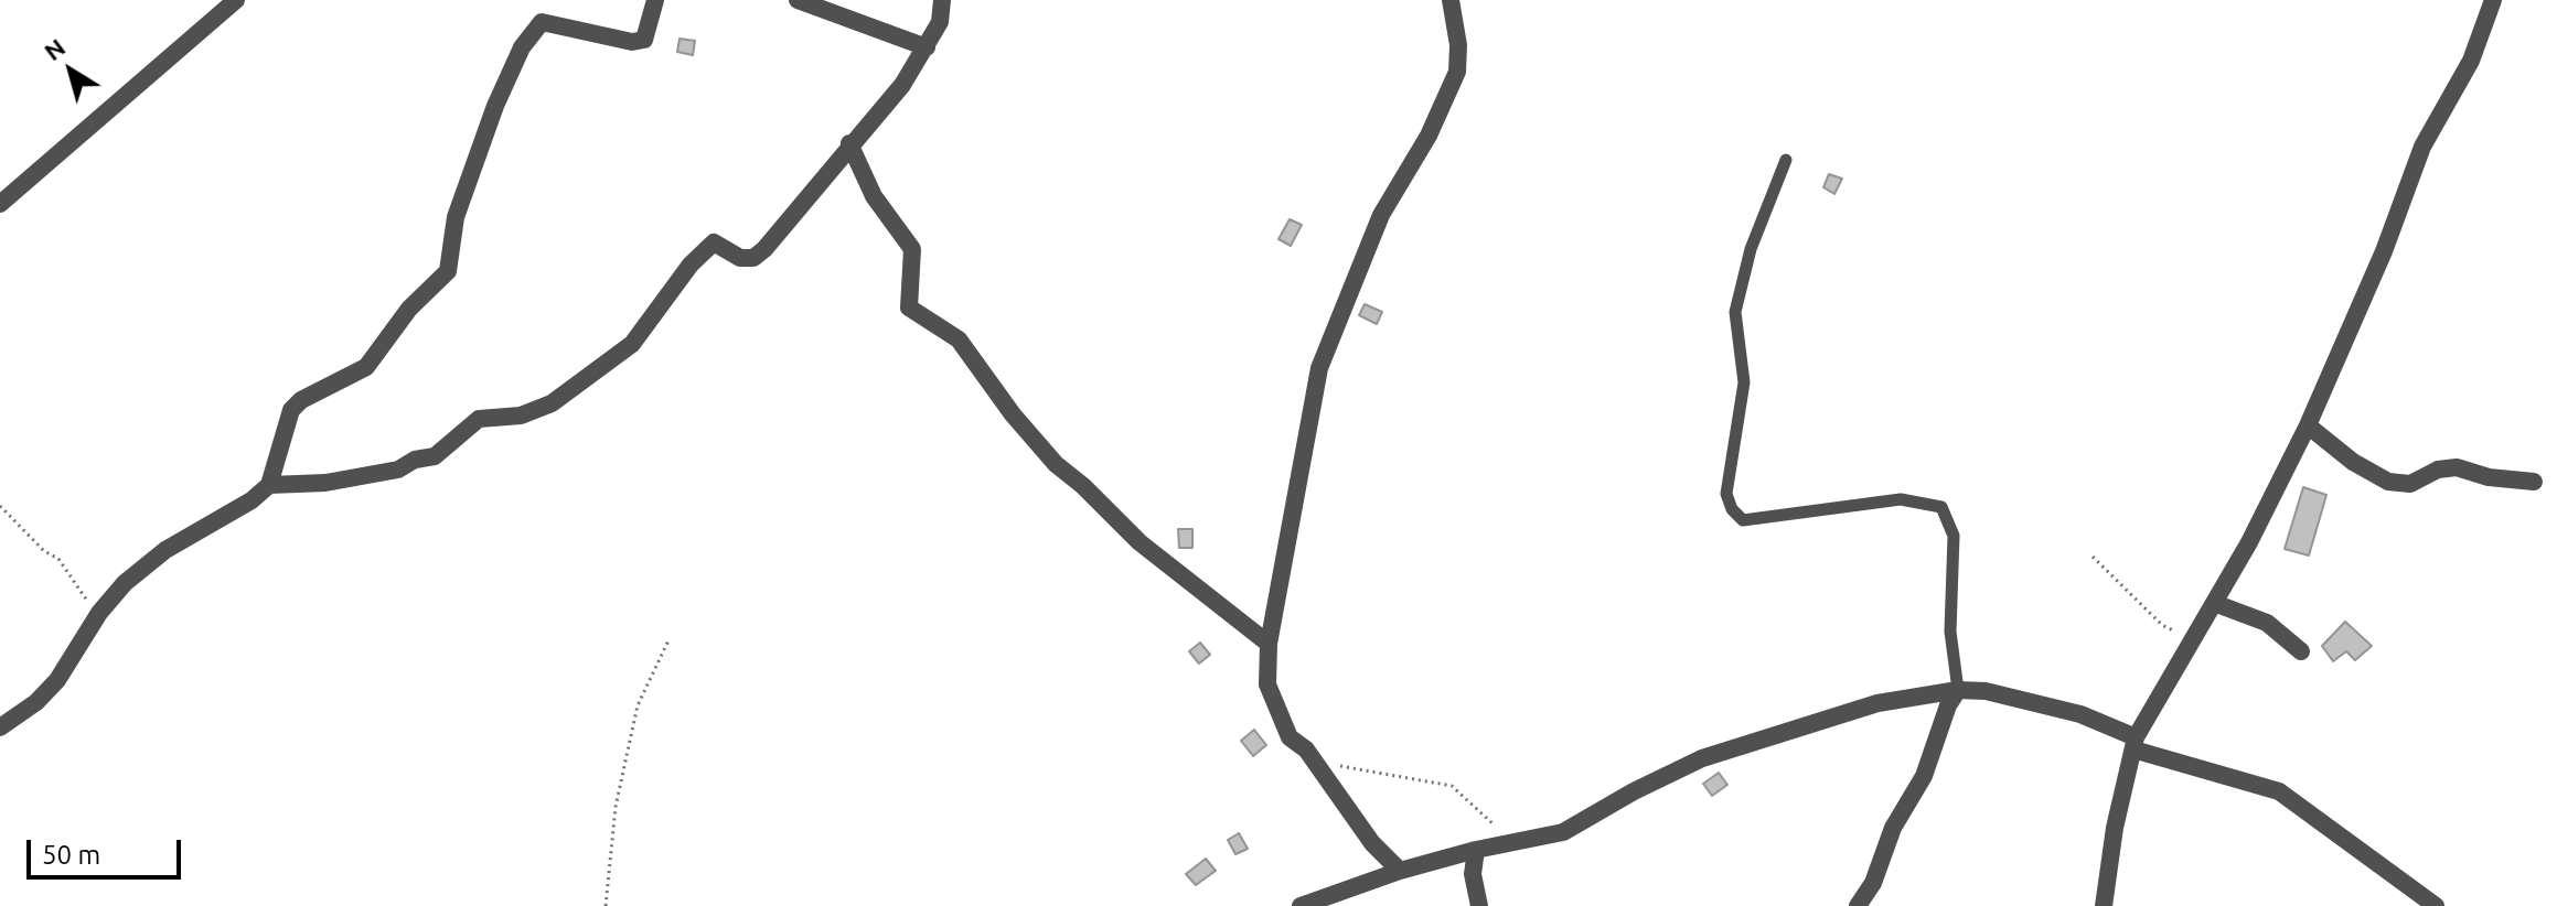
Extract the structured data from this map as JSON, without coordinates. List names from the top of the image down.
{
  "scale_bar": "50 m",
  "north": "top left"
}
